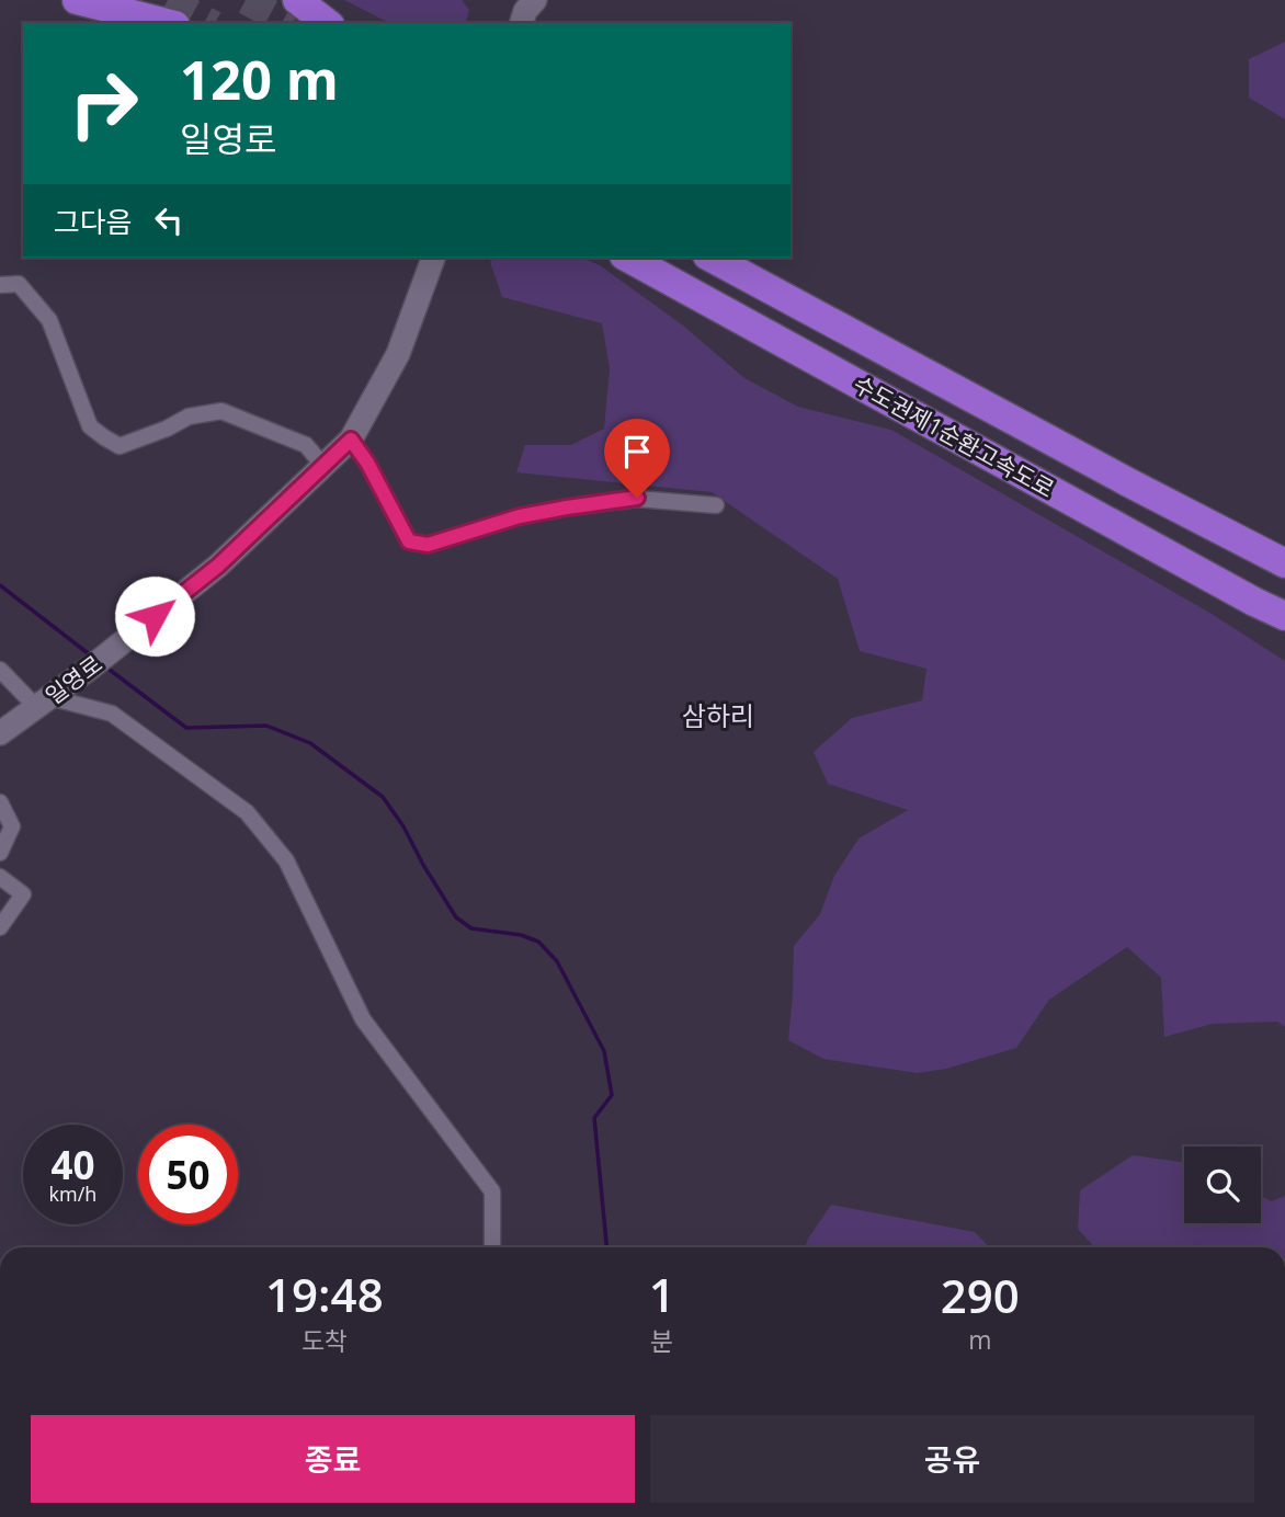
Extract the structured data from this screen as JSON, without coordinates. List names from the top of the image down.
{
  "streets": {
    "highway": ["수도권제1순환고속도로"],
    "main road": ["일영로"]
  },
  "districts": ["삼하리"],
  "page": {
    "turn": ["120 m", "일영로"],
    "then": "그다음",
    "speed": "40 km/h",
    "limit": "50",
    "eta": [
      "19:48",
      "도착",
      "1",
      "분",
      "290",
      "m"
    ],
    "buttons": ["종료", "공유"]
  }
}
